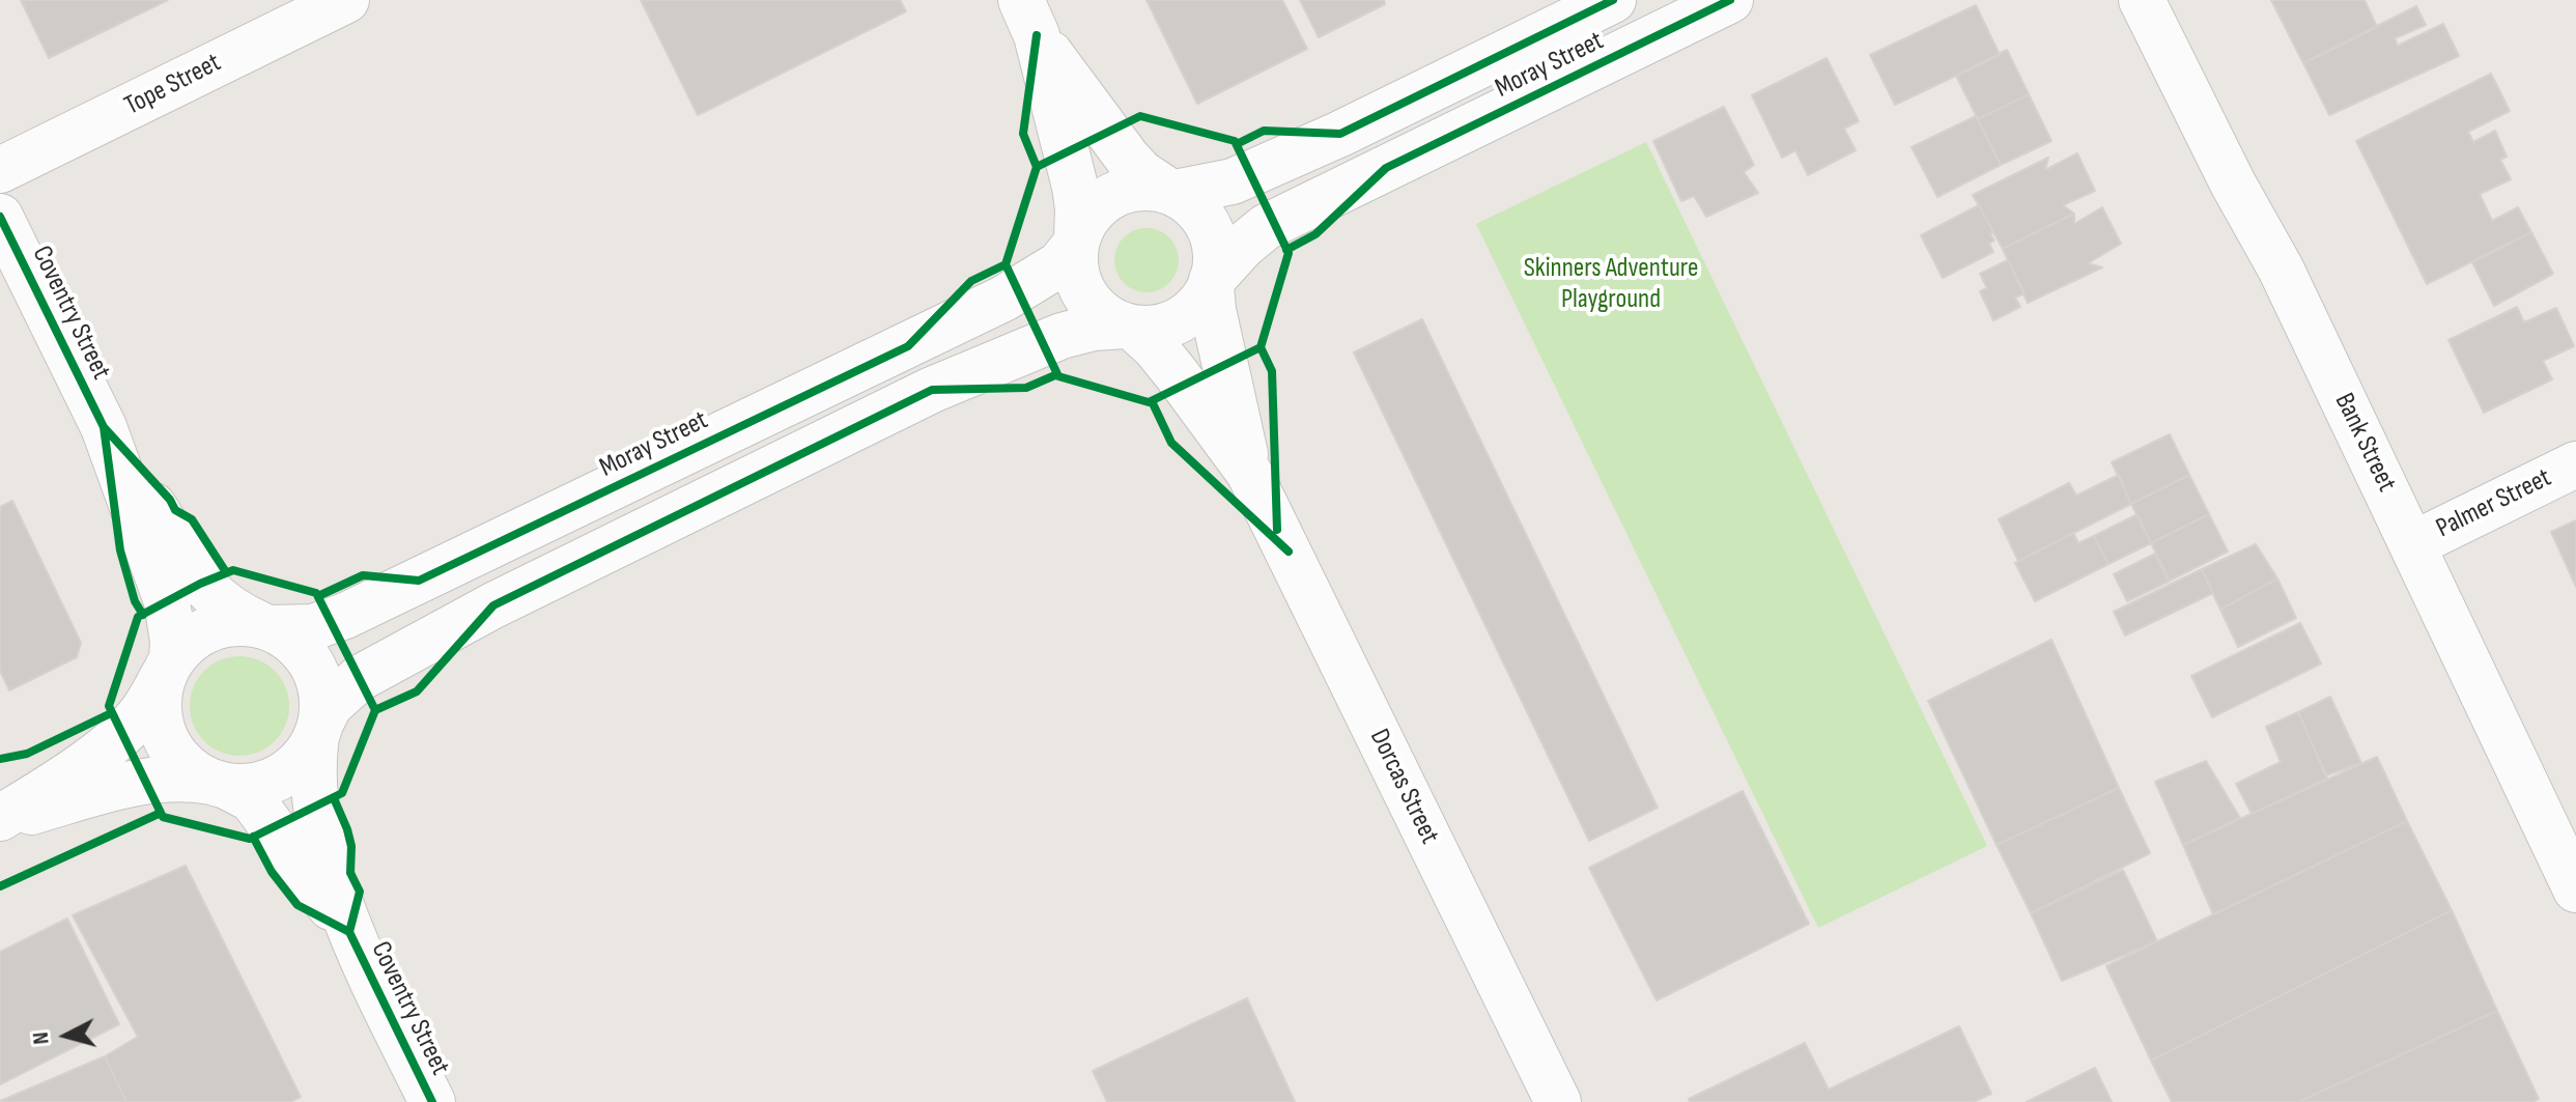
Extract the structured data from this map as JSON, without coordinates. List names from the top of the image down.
{
  "streets": {
    "street": [
      "Moray Street",
      "Tope Street",
      "Coventry Street",
      "Bank Street",
      "Palmer Street",
      "Dorcas Street"
    ]
  },
  "crossings": [
    ["Moray Street", "Coventry Street"],
    ["Moray Street", "Dorcas Street"],
    ["Bank Street", "Palmer Street"]
  ],
  "parks": ["Skinners Adventure Playground"],
  "north": "left"
}
